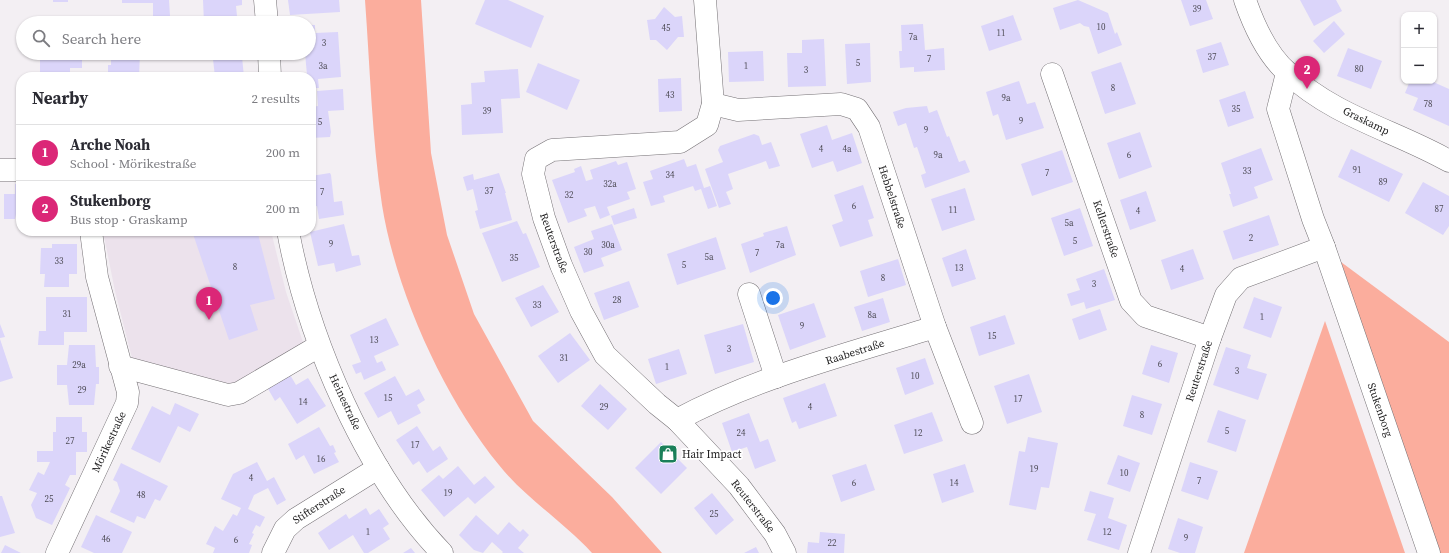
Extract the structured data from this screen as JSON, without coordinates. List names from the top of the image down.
{
  "streets": {
    "street": [
      "Graskamp",
      "Hebbelstraße",
      "Kellerstraße",
      "Reuterstraße",
      "Raabestraße",
      "Heinestraße",
      "Stukenborg",
      "Mörikestraße",
      "Stifterstraße"
    ]
  },
  "crossings": [
    ["Graskamp", "Stukenborg"],
    ["Hebbelstraße", "Reuterstraße"],
    ["Hebbelstraße", "Raabestraße"],
    ["Kellerstraße", "Reuterstraße"],
    ["Reuterstraße", "Raabestraße"],
    ["Reuterstraße", "Stukenborg"],
    ["Heinestraße", "Stifterstraße"]
  ],
  "places": {
    "shop": ["Hair Impact"]
  },
  "house_numbers": [
    "39",
    "10",
    "45",
    "11",
    "7a",
    "3",
    "37",
    "7",
    "5",
    "3a",
    "1",
    "80",
    "3",
    "8",
    "43",
    "9a",
    "78",
    "35",
    "39",
    "9",
    "5",
    "9",
    "4",
    "4a",
    "9a",
    "6",
    "91",
    "33",
    "7",
    "34",
    "89",
    "32a",
    "37",
    "7",
    "32",
    "6",
    "87",
    "11",
    "4",
    "5a",
    "2",
    "5",
    "9",
    "30a",
    "7a",
    "30",
    "7",
    "5a",
    "35",
    "33",
    "5",
    "8",
    "13",
    "4",
    "8",
    "3",
    "28",
    "33",
    "31",
    "8a",
    "1",
    "9",
    "15",
    "13",
    "3",
    "31",
    "6",
    "29a",
    "1",
    "3",
    "10",
    "29",
    "15",
    "17",
    "14",
    "29",
    "4",
    "8",
    "5",
    "24",
    "12",
    "27",
    "17",
    "16",
    "19",
    "10",
    "4",
    "7",
    "6",
    "14",
    "19",
    "48",
    "25",
    "25",
    "1",
    "12",
    "9",
    "46",
    "6",
    "22"
  ],
  "page": {
    "map_buttons": ["+", "−"],
    "search": "Search here",
    "pins": ["2", "1"],
    "heading": ["Nearby", "2 results"],
    "list": [
      {
        "mark": "1",
        "name": "Arche Noah",
        "note": "School · Mörikestraße",
        "value": "200 m"
      },
      {
        "mark": "2",
        "name": "Stukenborg",
        "note": "Bus stop · Graskamp",
        "value": "200 m"
      }
    ]
  }
}
